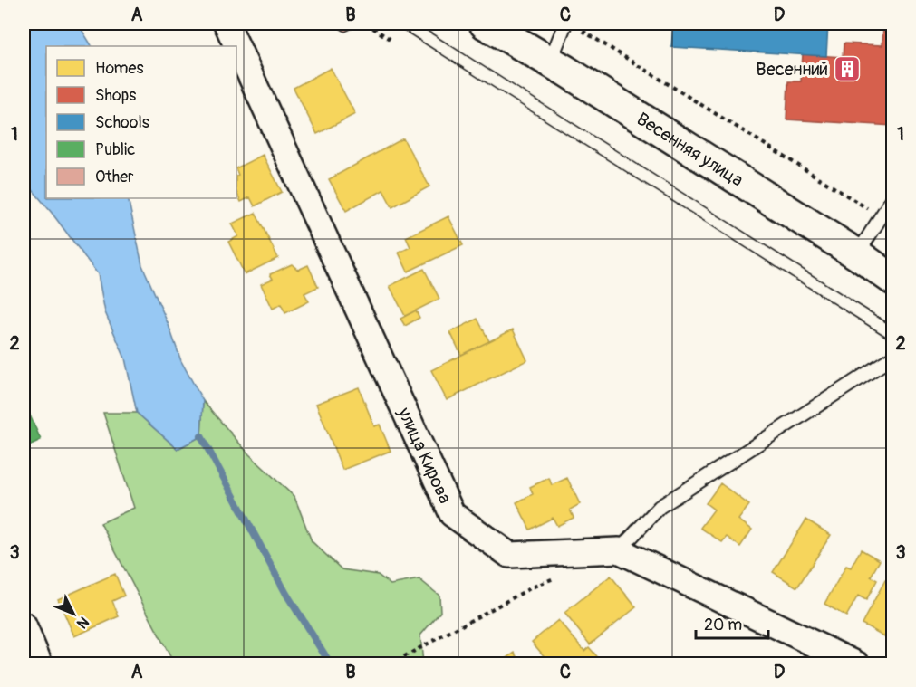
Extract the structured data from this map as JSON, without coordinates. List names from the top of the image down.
{
  "streets": {
    "main road": ["Весенняя улица"],
    "street": ["улица Кирова"]
  },
  "places": {
    "building": ["Весенний"]
  },
  "legend": [
    "Homes",
    "Shops",
    "Schools",
    "Public",
    "Other"
  ],
  "scale_bar": "20 m",
  "north": "bottom right",
  "grid": {
    "columns": [
      "A",
      "B",
      "C",
      "D"
    ],
    "rows": ["1", "2", "3"]
  }
}
